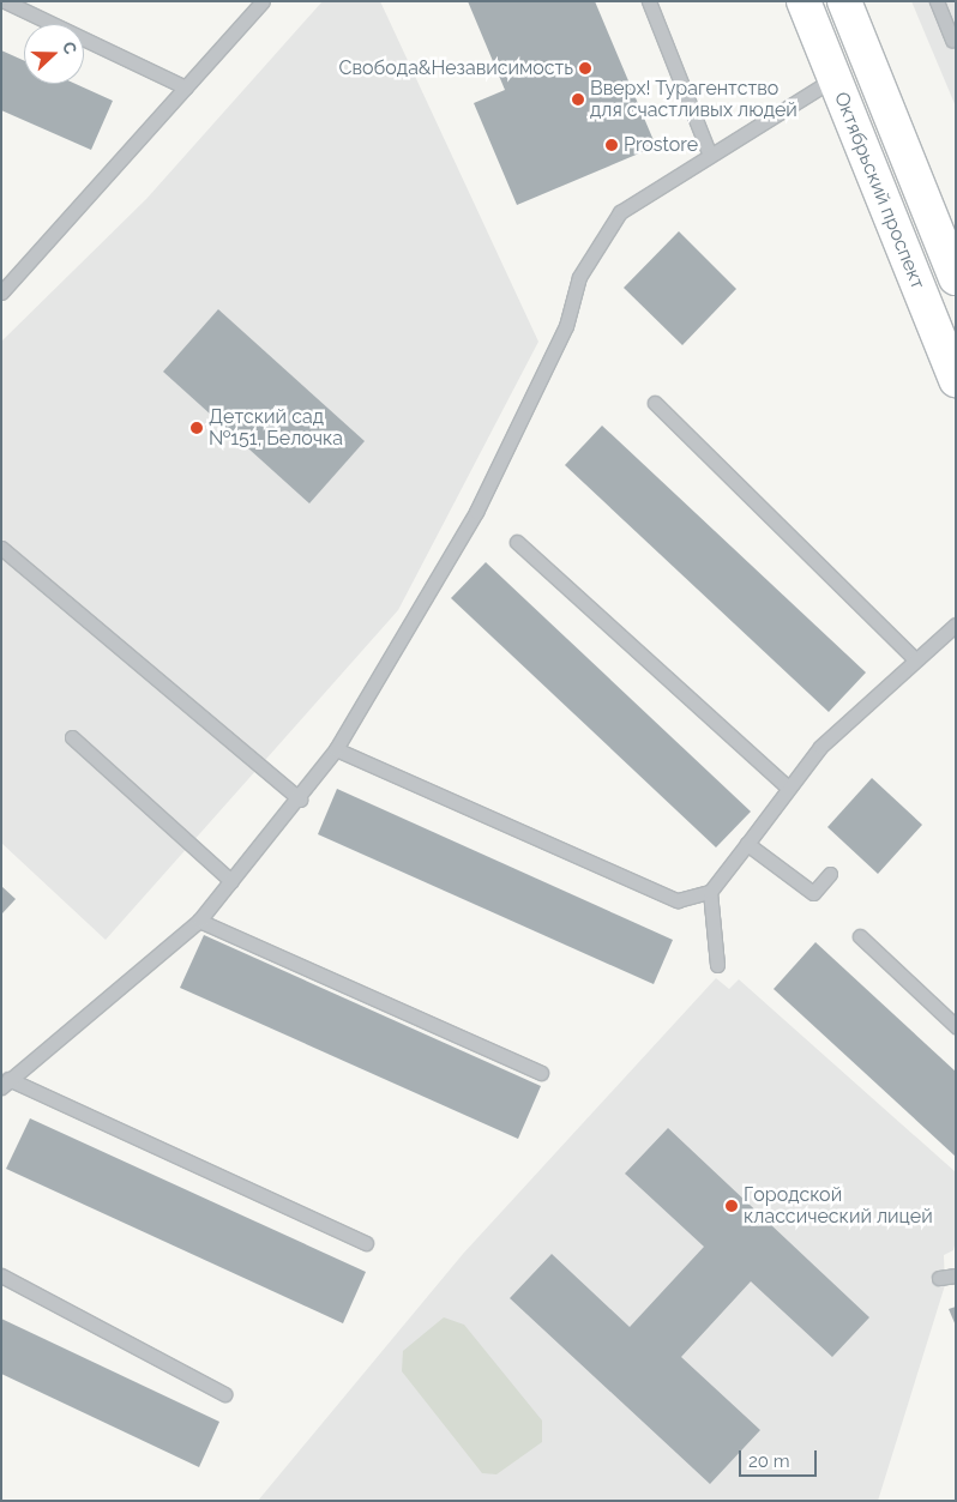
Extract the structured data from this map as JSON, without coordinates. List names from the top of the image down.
{
  "streets": {
    "main road": ["Октябрьский проспект"]
  },
  "places": [
    "Свобода&Независимость",
    "Вверх! Турагентство для счастливых людей",
    "Prostore",
    "Детский сад №151, Белочка",
    "Городской классический лицей"
  ],
  "scale_bar": "20 m",
  "north": "right"
}
